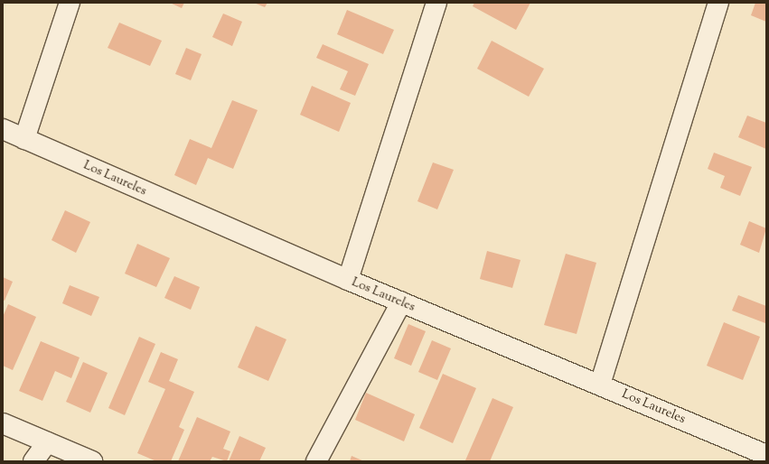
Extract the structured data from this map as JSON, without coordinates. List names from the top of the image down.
{
  "streets": {
    "street": ["Los Laureles"]
  }
}
